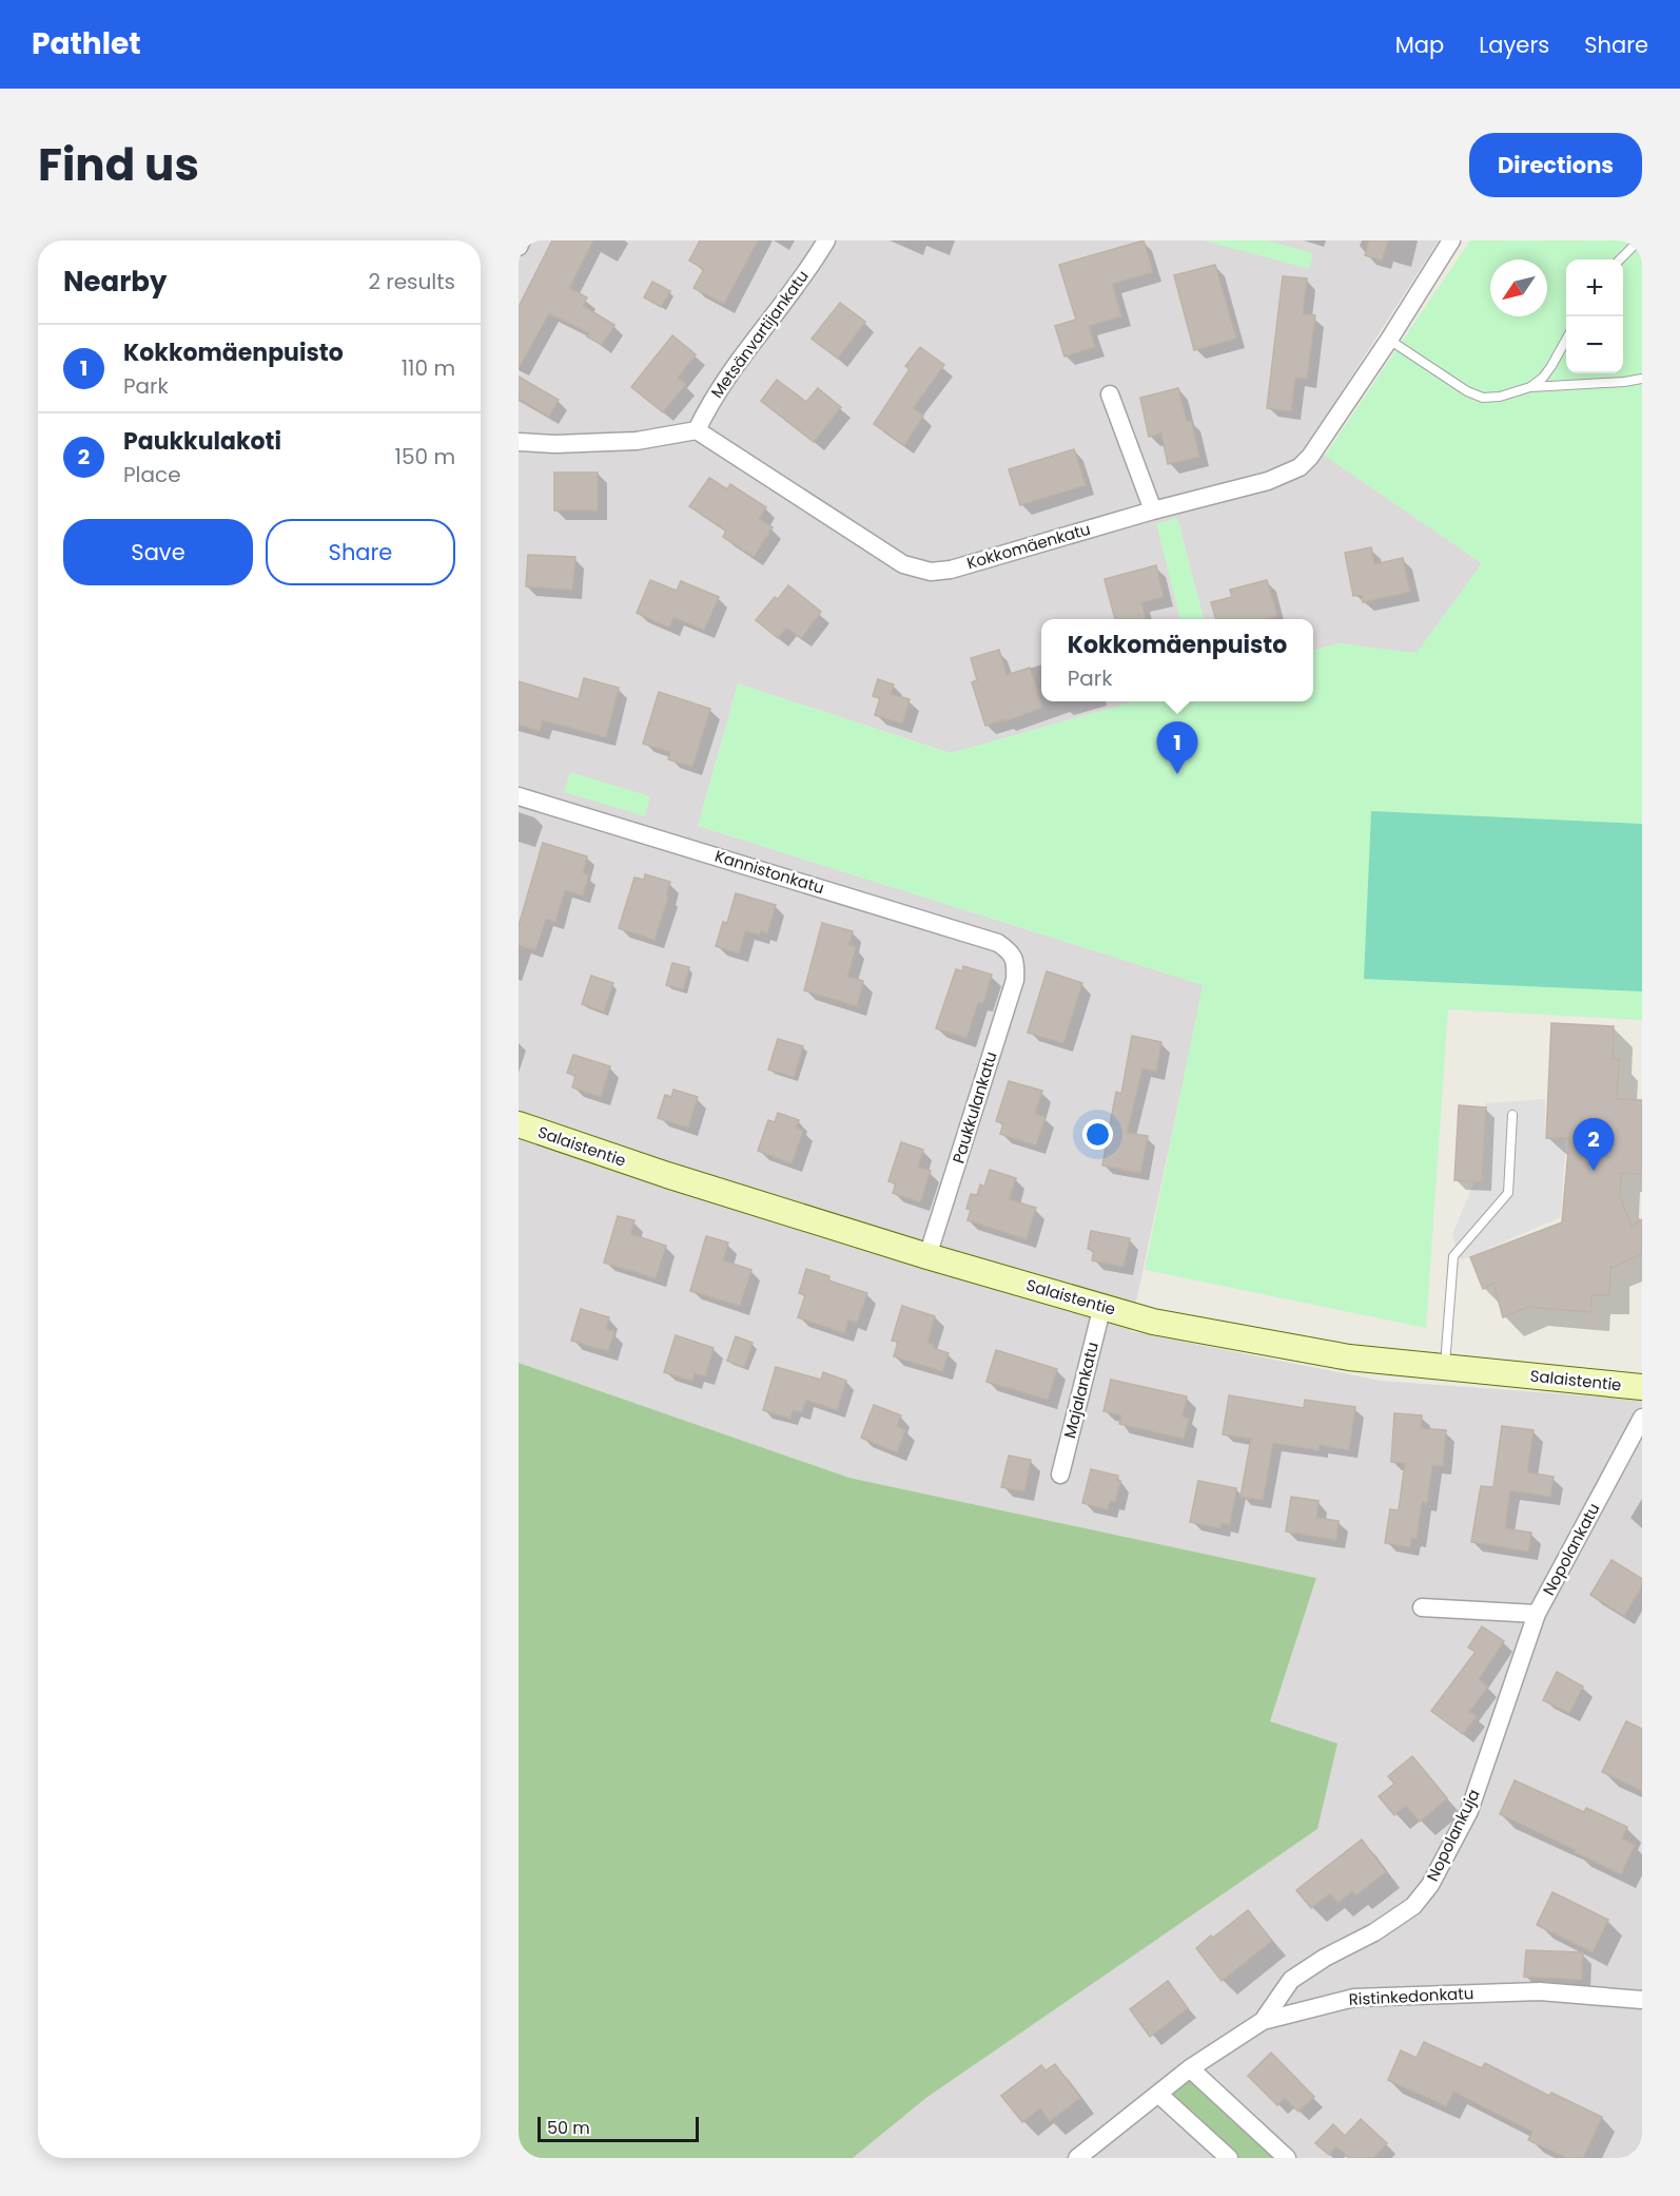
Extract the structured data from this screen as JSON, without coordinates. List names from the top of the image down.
{
  "streets": {
    "street": [
      "Metsänvartijankatu",
      "Kokkomäenkatu",
      "Kannistonkatu",
      "Paukkulankatu",
      "Salaistentie",
      "Majalankatu",
      "Nopolankatu",
      "Nopolankuja",
      "Ristinkedonkatu"
    ]
  },
  "crossings": [
    ["Metsänvartijankatu", "Kokkomäenkatu"],
    ["Kannistonkatu", "Paukkulankatu"],
    ["Paukkulankatu", "Salaistentie"],
    ["Salaistentie", "Majalankatu"],
    ["Nopolankatu", "Nopolankuja"],
    ["Nopolankuja", "Ristinkedonkatu"]
  ],
  "scale_bar": "50 m",
  "north": "bottom left",
  "page": {
    "header": "Pathlet",
    "nav": ["Map", "Layers", "Share"],
    "title": "Find us",
    "buttons": [
      "Directions",
      ["Save", "Share"]
    ],
    "heading": ["Nearby", "2 results"],
    "map_buttons": ["+", "−"],
    "list": [
      {
        "mark": "1",
        "name": "Kokkomäenpuisto",
        "note": "Park",
        "value": "110 m"
      },
      {
        "mark": "2",
        "name": "Paukkulakoti",
        "note": "Place",
        "value": "150 m"
      }
    ],
    "popup": ["Kokkomäenpuisto", "Park"],
    "pins": ["1", "2"],
    "scale": "50 m"
  }
}
